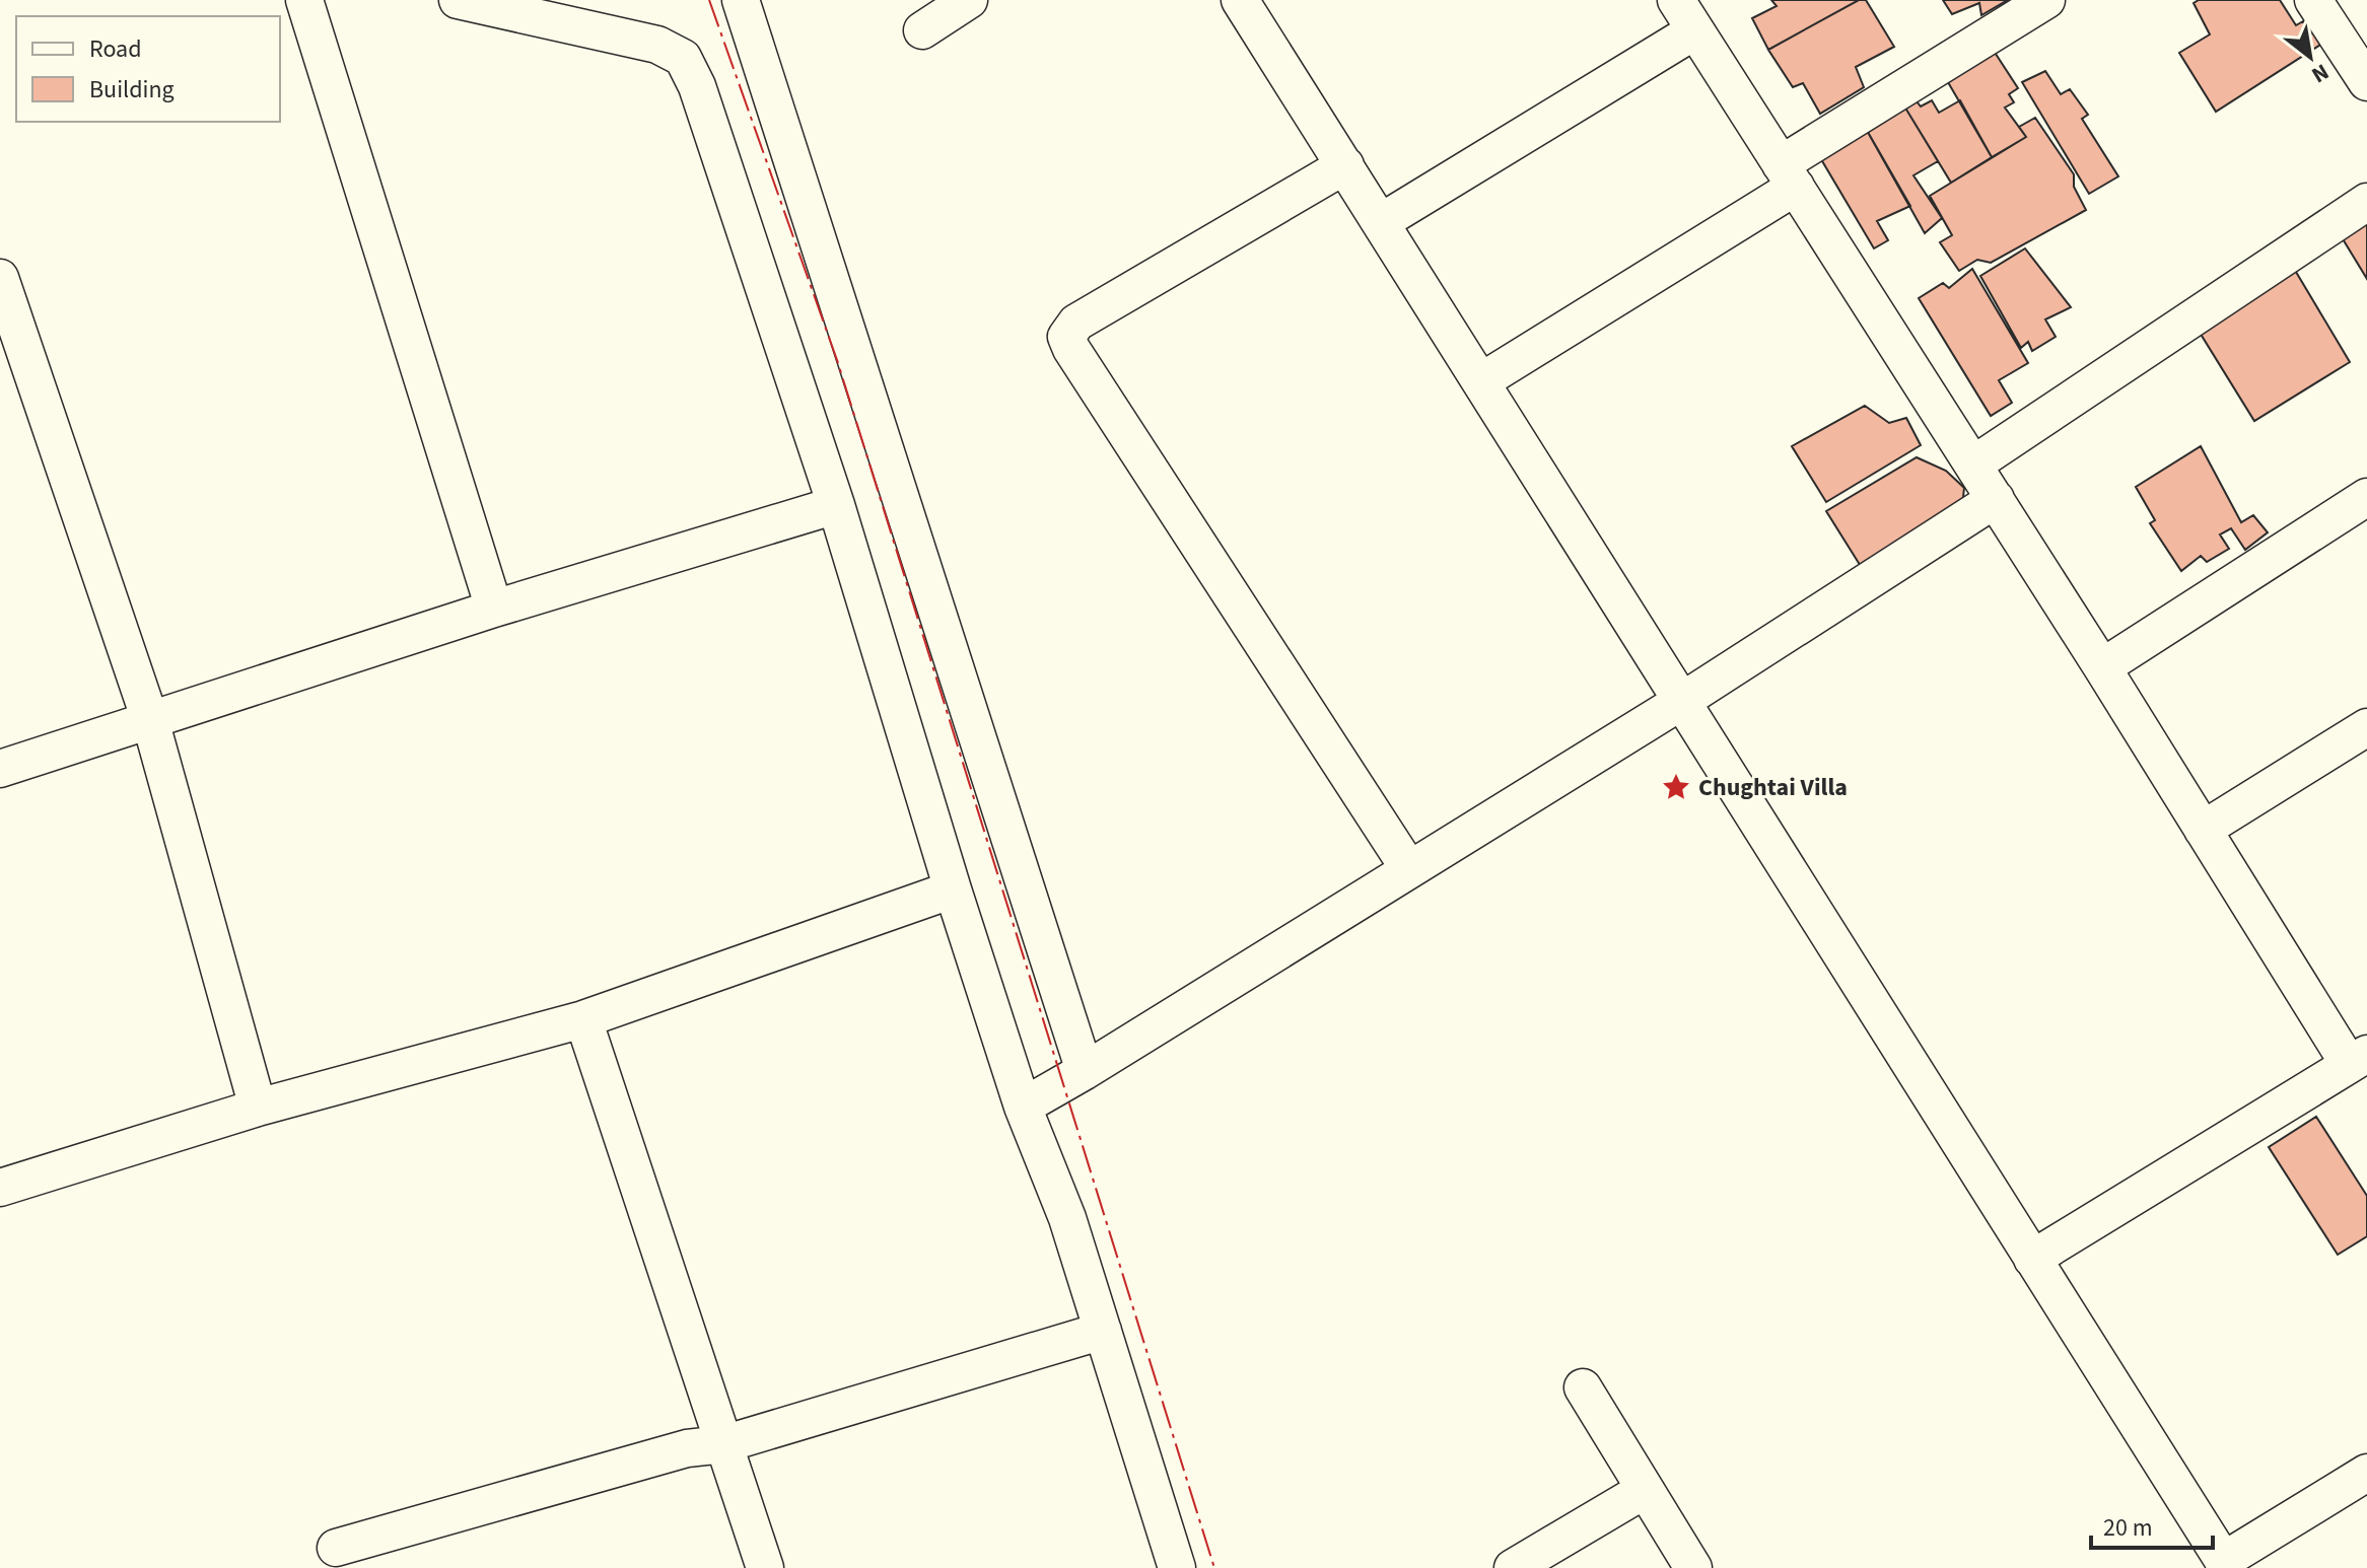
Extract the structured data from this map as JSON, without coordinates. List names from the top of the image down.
{
  "places": {
    "place": ["Chughtai Villa"]
  },
  "legend": ["Road", "Building"],
  "scale_bar": "20 m",
  "north": "bottom right"
}
